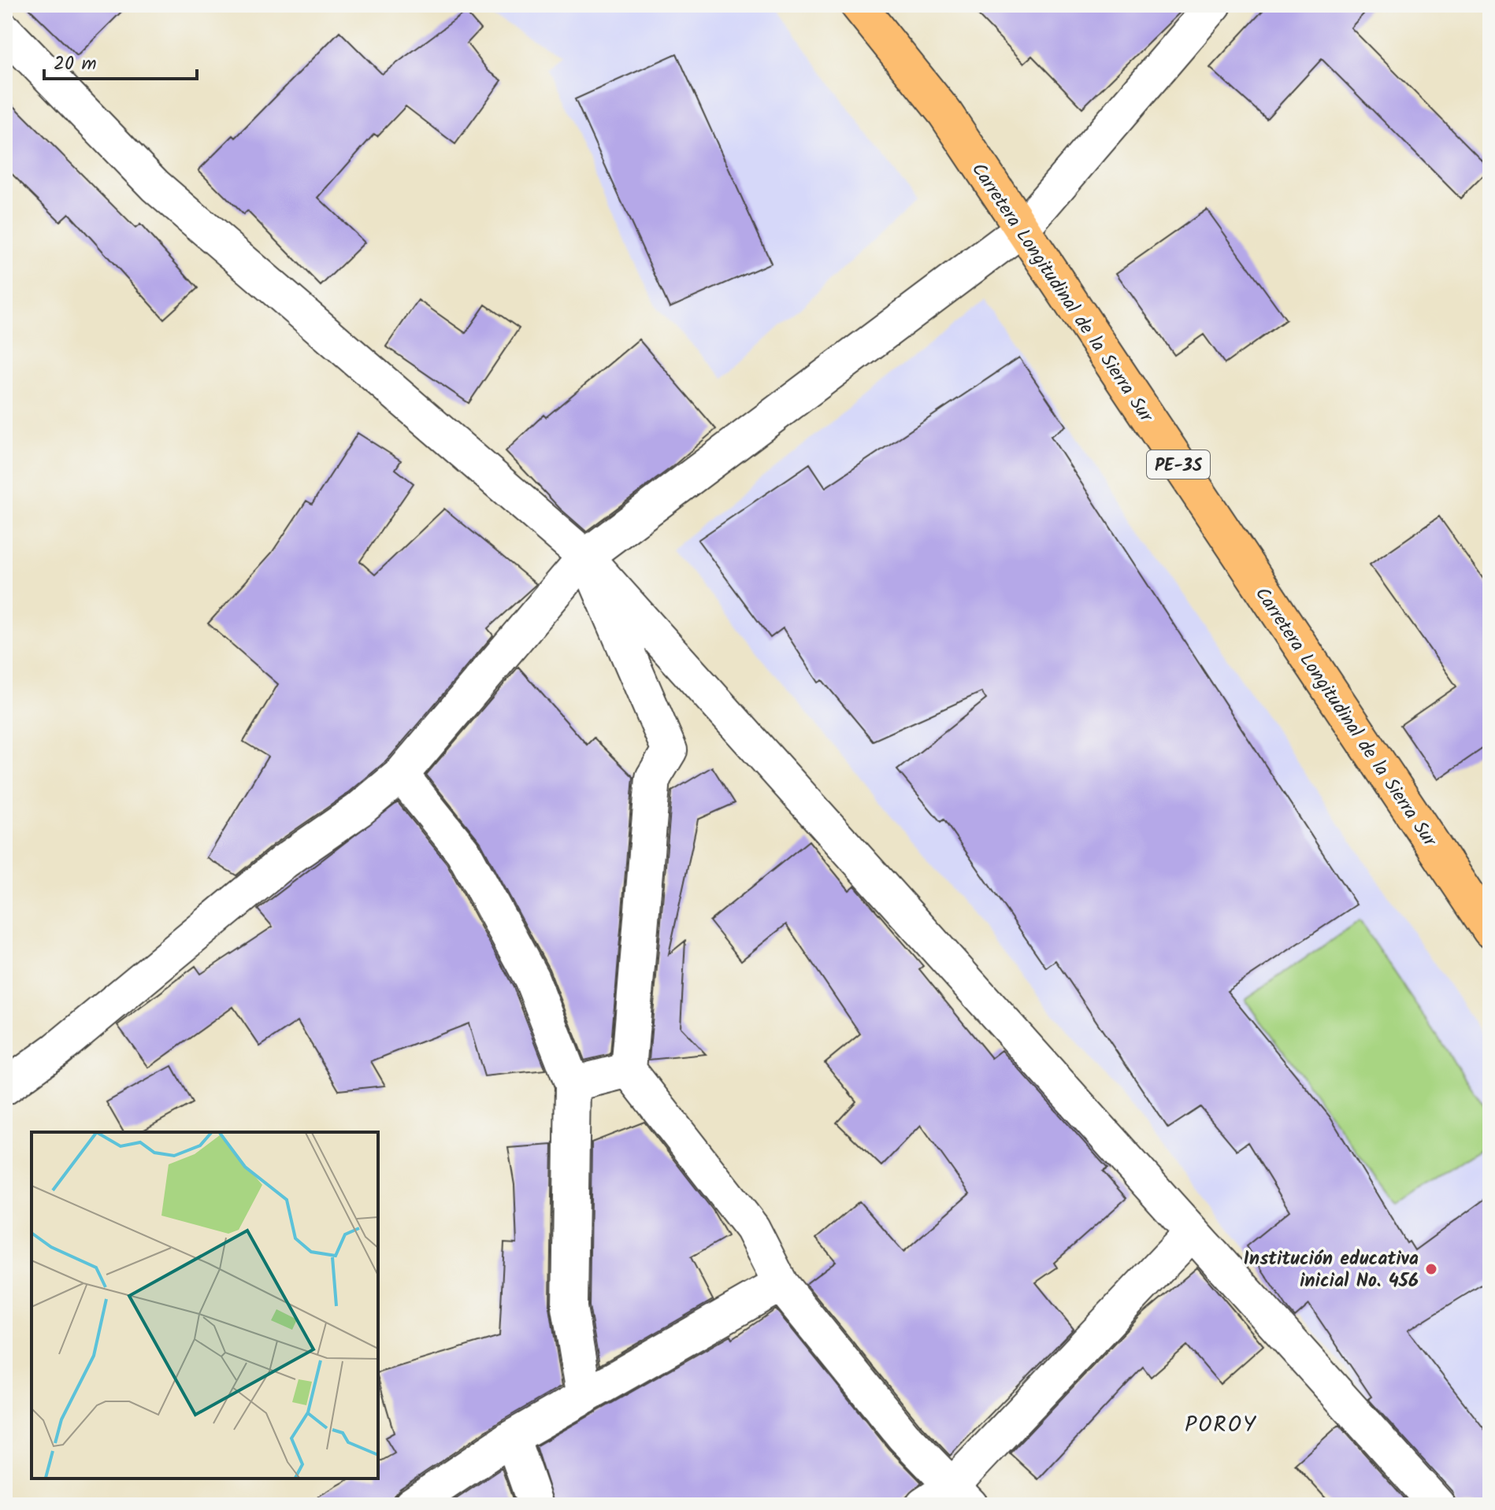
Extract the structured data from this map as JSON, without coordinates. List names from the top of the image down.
{
  "streets": {
    "highway": ["Carretera Longitudinal de la Sierra Sur", "PE-3S"]
  },
  "districts": ["POROY"],
  "places": ["Institución educativa inicial No. 456"],
  "scale_bar": "20 m"
}
